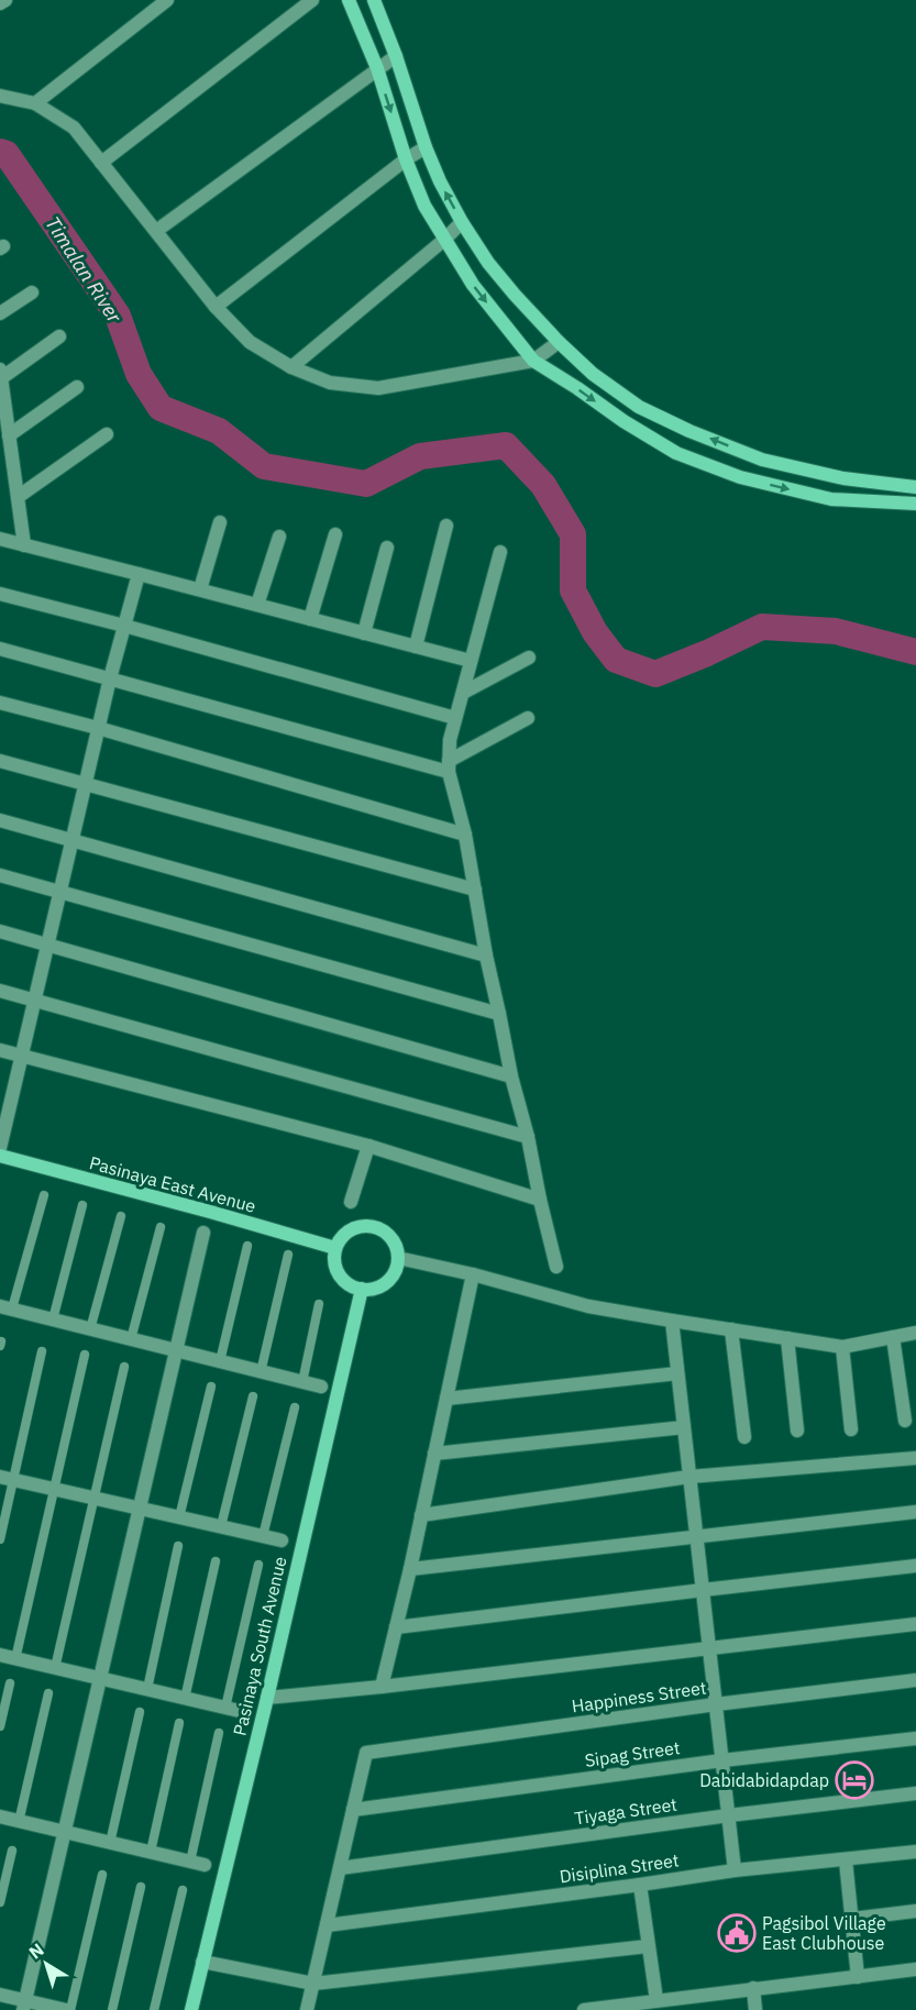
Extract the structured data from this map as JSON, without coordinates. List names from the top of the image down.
{
  "streets": {
    "street": [
      "Pasinaya East Avenue",
      "Pasinaya South Avenue",
      "Happiness Street",
      "Sipag Street",
      "Tiyaga Street",
      "Disiplina Street"
    ]
  },
  "crossings": [
    ["Pasinaya East Avenue", "Pasinaya South Avenue"],
    ["Happiness Street", "Sipag Street"]
  ],
  "water": ["Timalan River"],
  "places": {
    "hotel": ["Dabidabidapdap"],
    "public building": ["Pagsibol Village East Clubhouse"]
  },
  "north": "top left"
}
